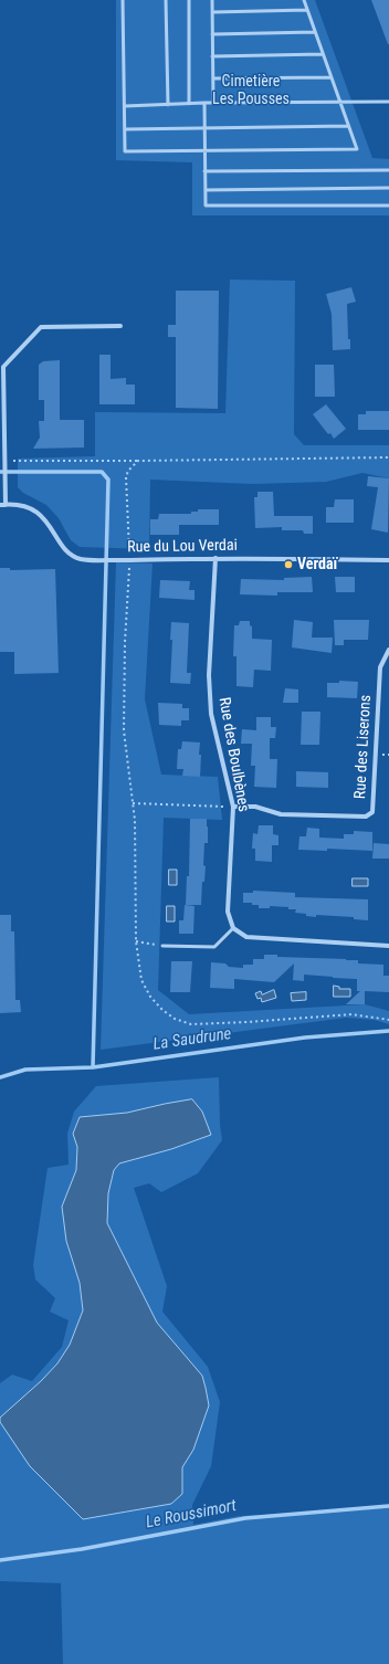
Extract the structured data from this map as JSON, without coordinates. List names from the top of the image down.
{
  "streets": {
    "street": ["Rue du Lou Verdai", "Rue des Liserons", "Rue des Boulbènes"]
  },
  "crossings": [
    ["Rue du Lou Verdai", "Rue des Boulbènes"],
    ["Rue des Liserons", "Rue des Boulbènes"]
  ],
  "water": ["La Saudrune", "Le Roussimort"],
  "parks": ["Cimetière Les Pousses"],
  "places": ["Verdaï"]
}
